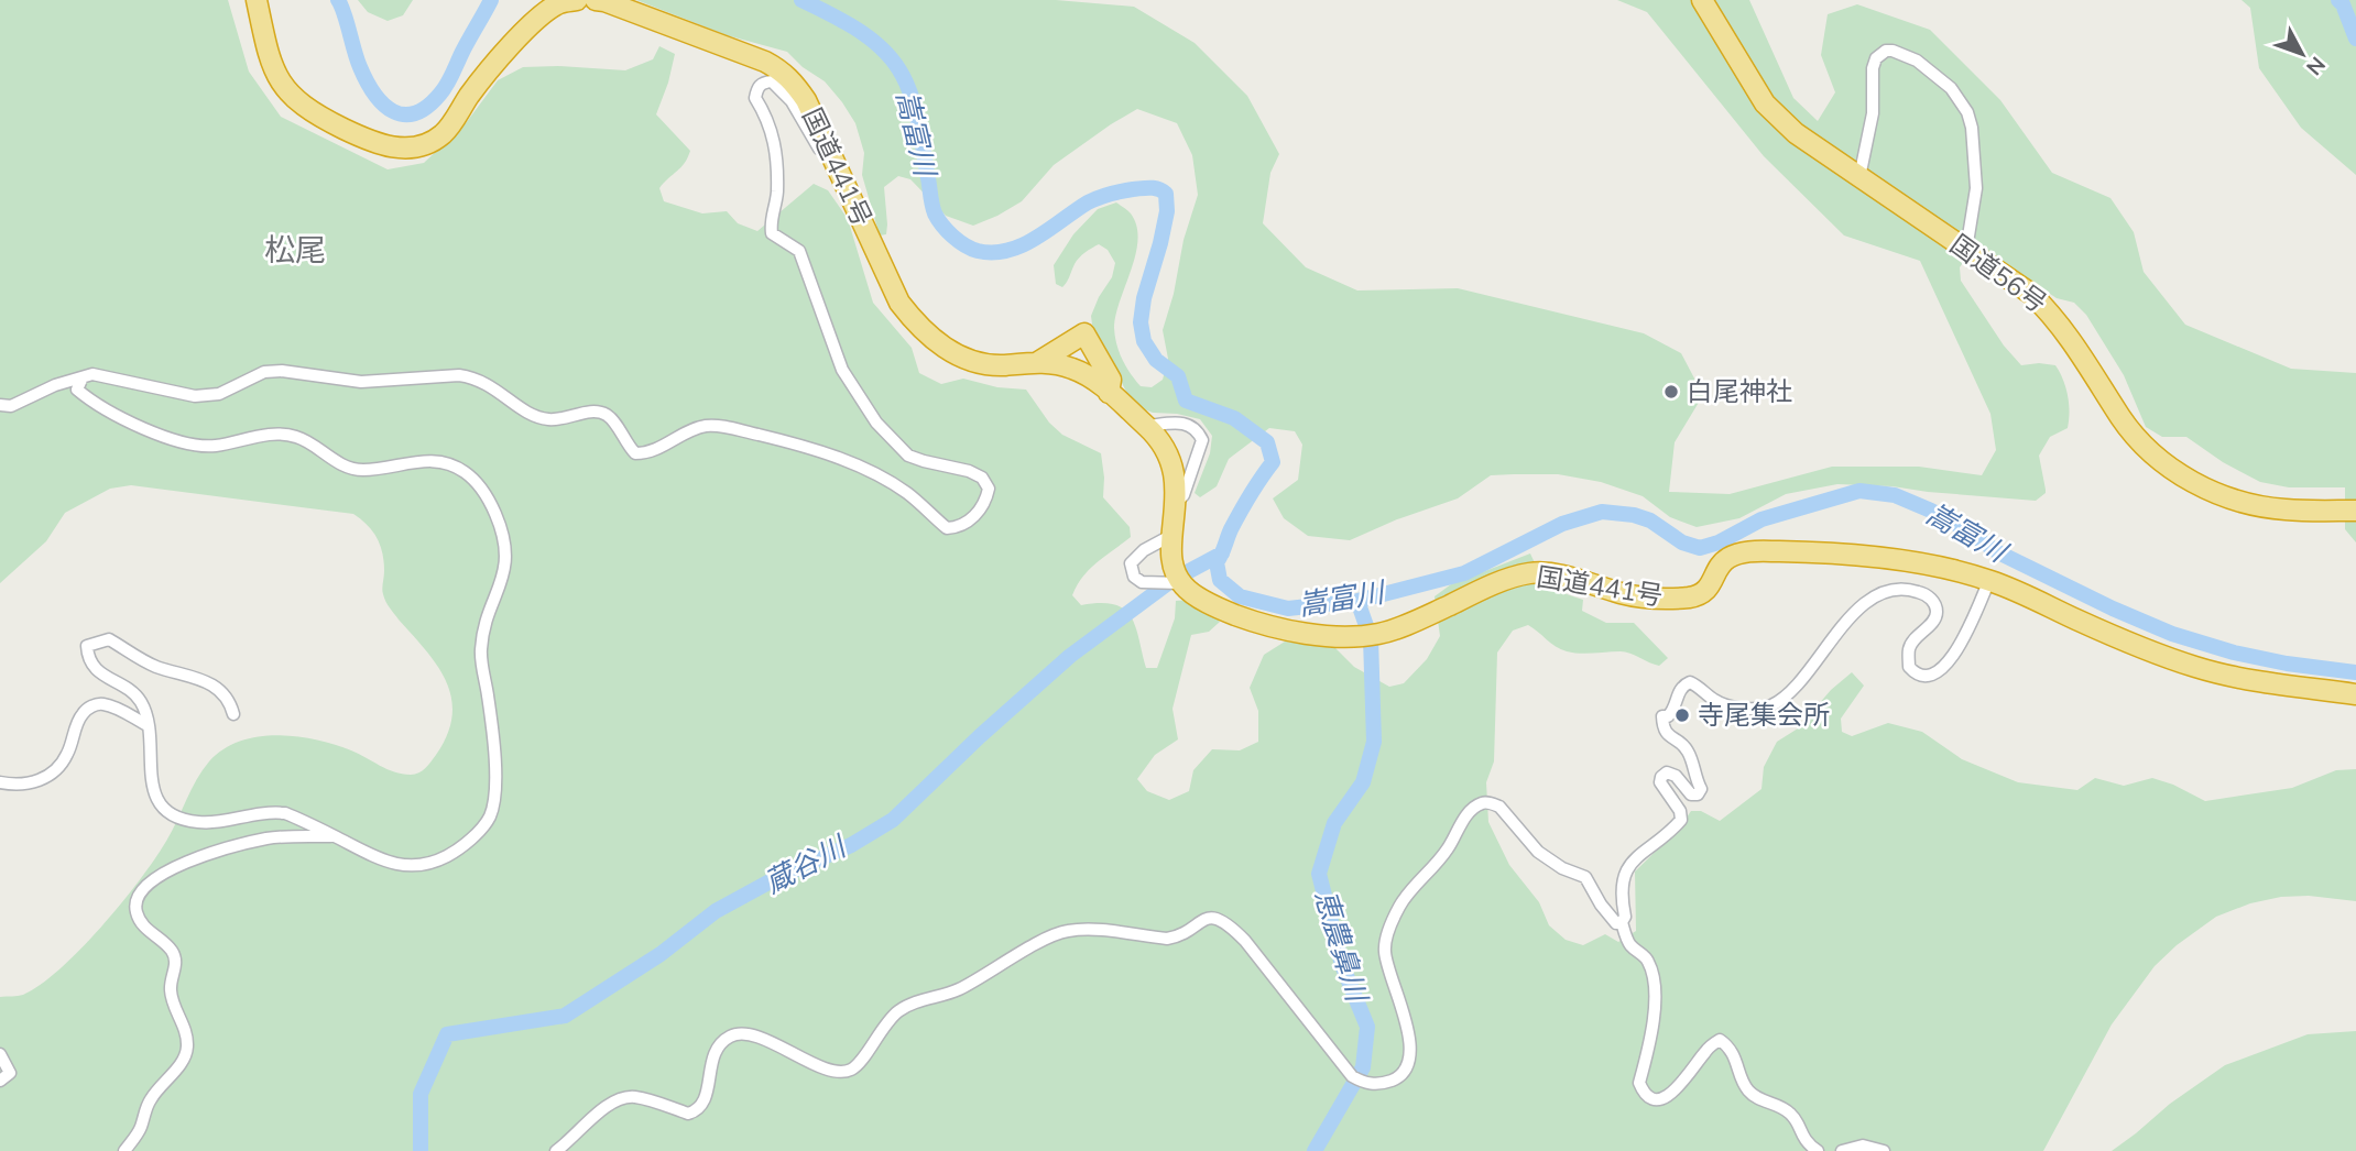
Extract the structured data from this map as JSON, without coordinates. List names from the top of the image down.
{
  "streets": {
    "highway": ["国道441号", "国道56号"]
  },
  "districts": ["松尾"],
  "water": ["嵩富川", "蔵谷川", "恵農鼻川"],
  "places": ["白尾神社", "寺尾集会所"],
  "north": "bottom right"
}
